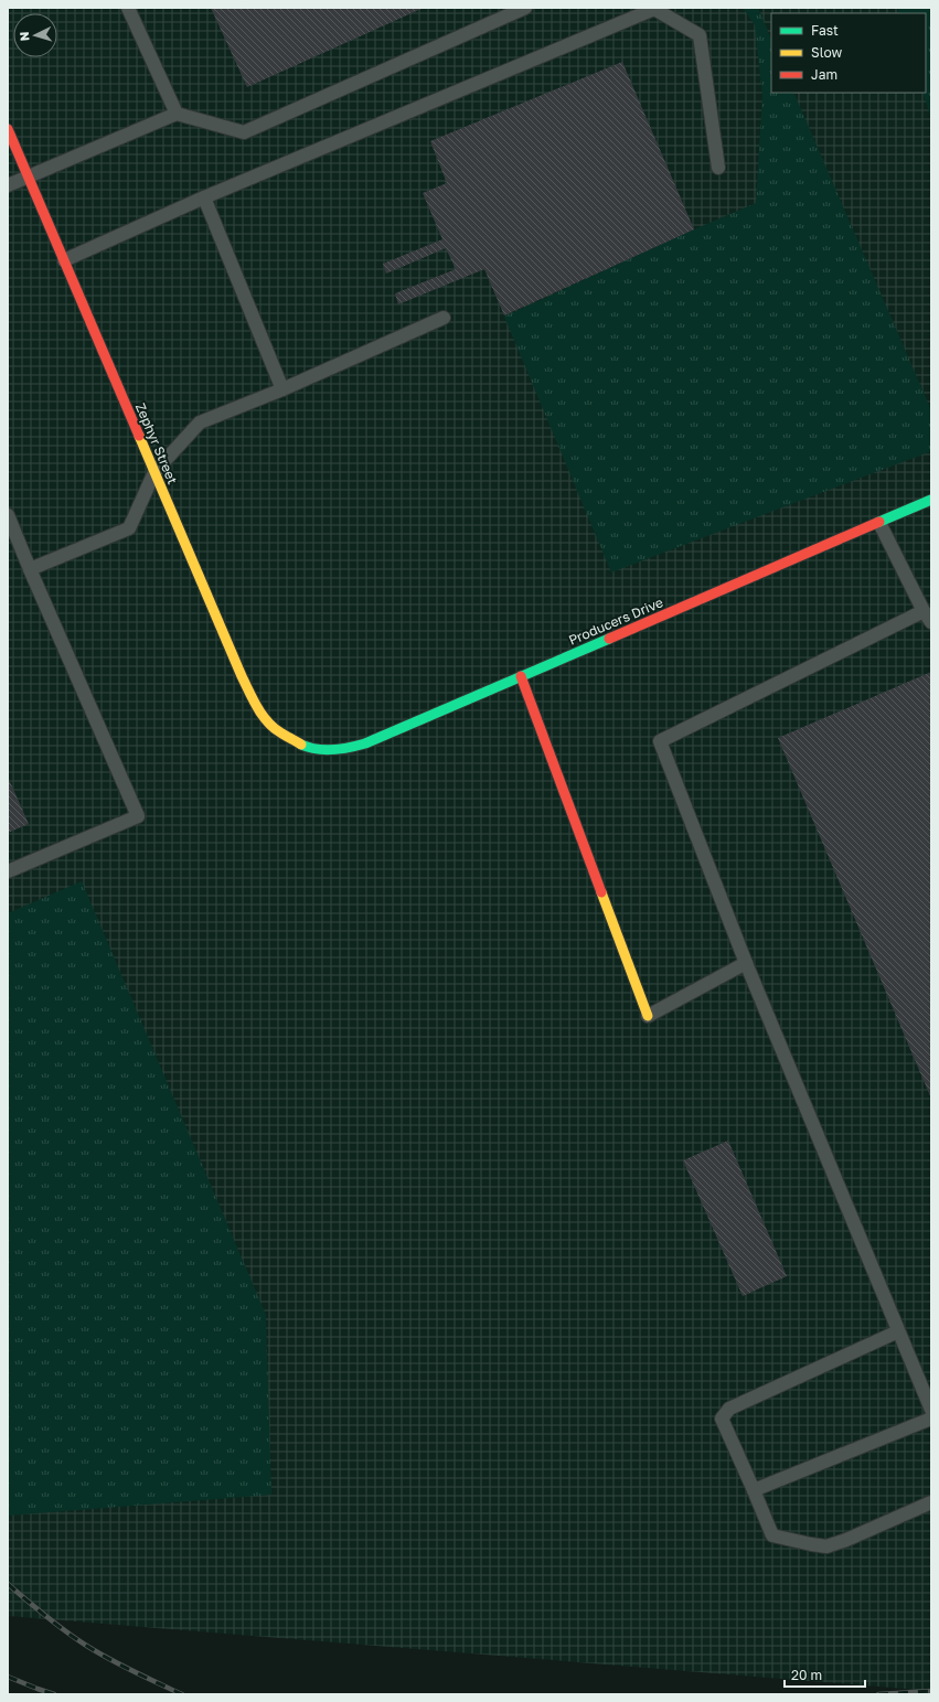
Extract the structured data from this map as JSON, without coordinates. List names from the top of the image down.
{
  "streets": {
    "street": ["Zephyr Street", "Producers Drive"]
  },
  "crossings": [
    ["Zephyr Street", "Producers Drive"]
  ],
  "legend": ["Fast", "Slow", "Jam"],
  "scale_bar": "20 m",
  "north": "left"
}
